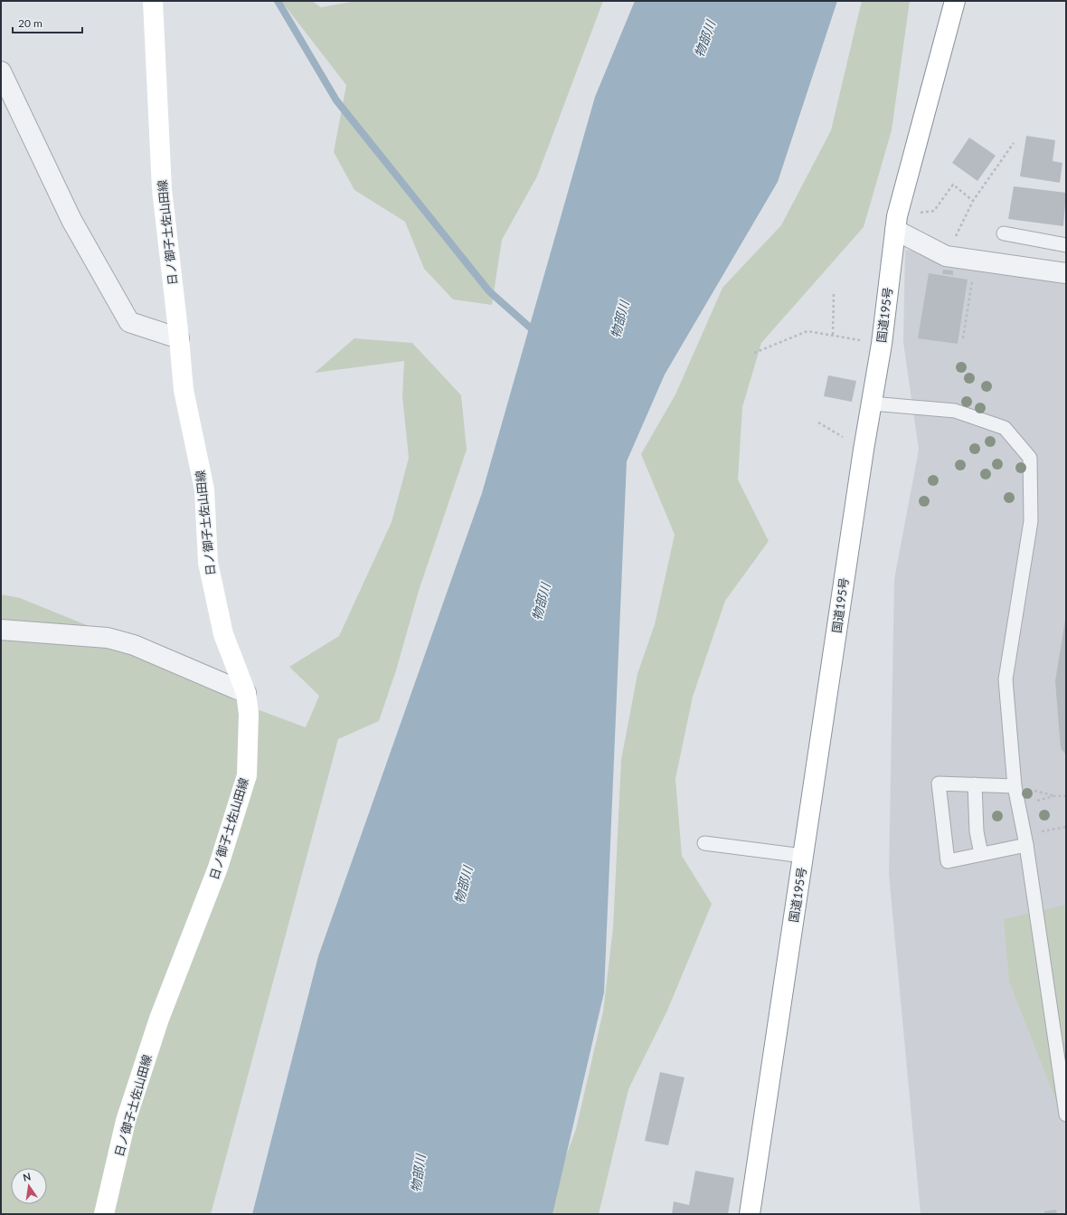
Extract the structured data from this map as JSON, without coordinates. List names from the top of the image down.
{
  "streets": {
    "main road": ["日ノ御子土佐山田線", "国道195号"]
  },
  "water": ["物部川"],
  "scale_bar": "20 m",
  "north": "top"
}
